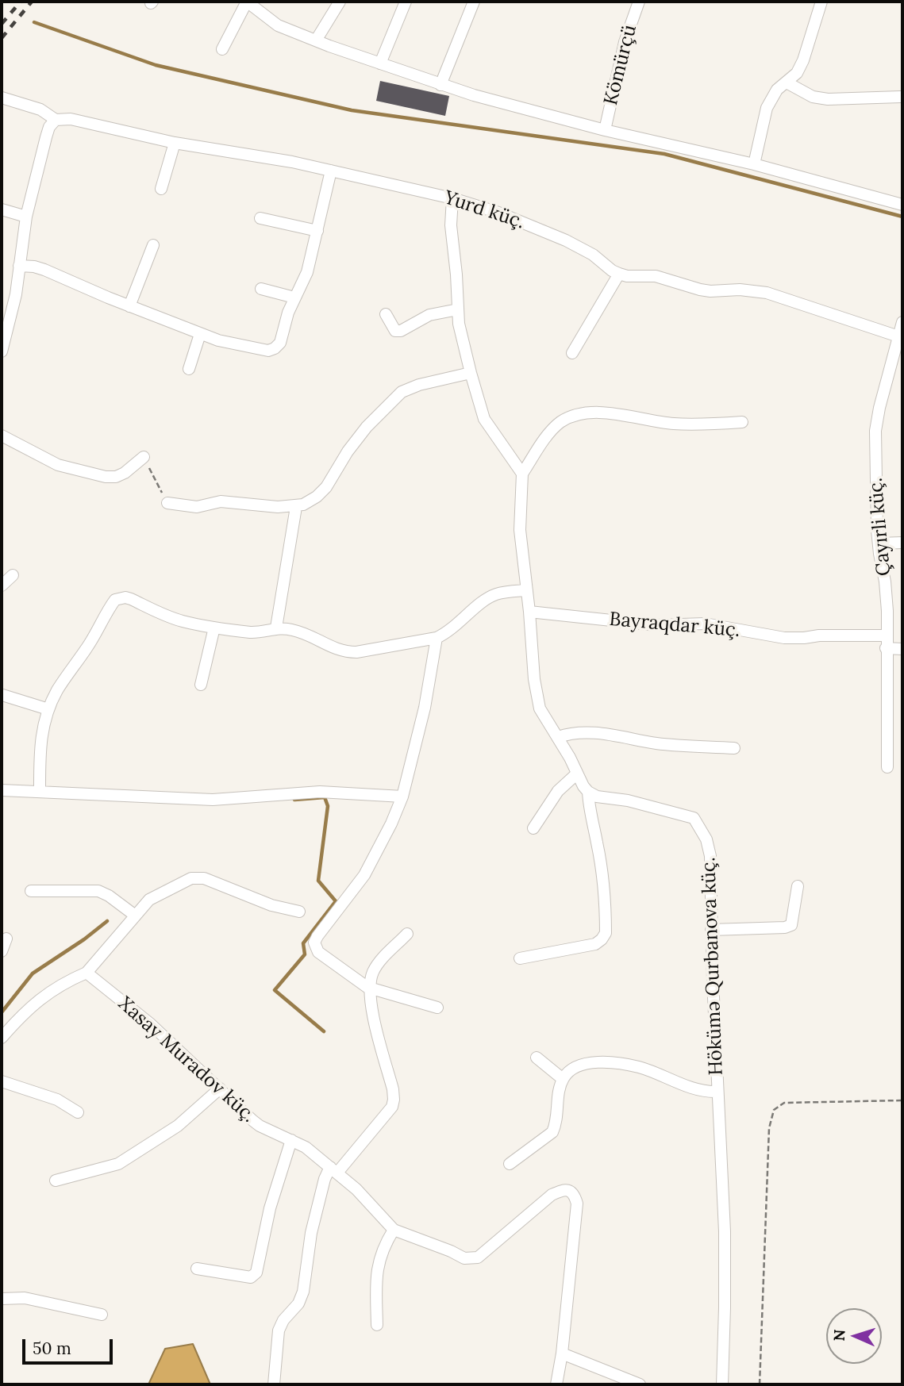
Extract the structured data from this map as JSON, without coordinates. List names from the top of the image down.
{
  "streets": {
    "street": [
      "Kömürçü",
      "Yurd küç.",
      "Çayırli küç.",
      "Bayraqdar küç.",
      "Hökümə Qurbanova küç.",
      "Xasay Muradov küç."
    ]
  },
  "crossings": [
    ["Çayırli küç.", "Bayraqdar küç."]
  ],
  "scale_bar": "50 m",
  "north": "left"
}
